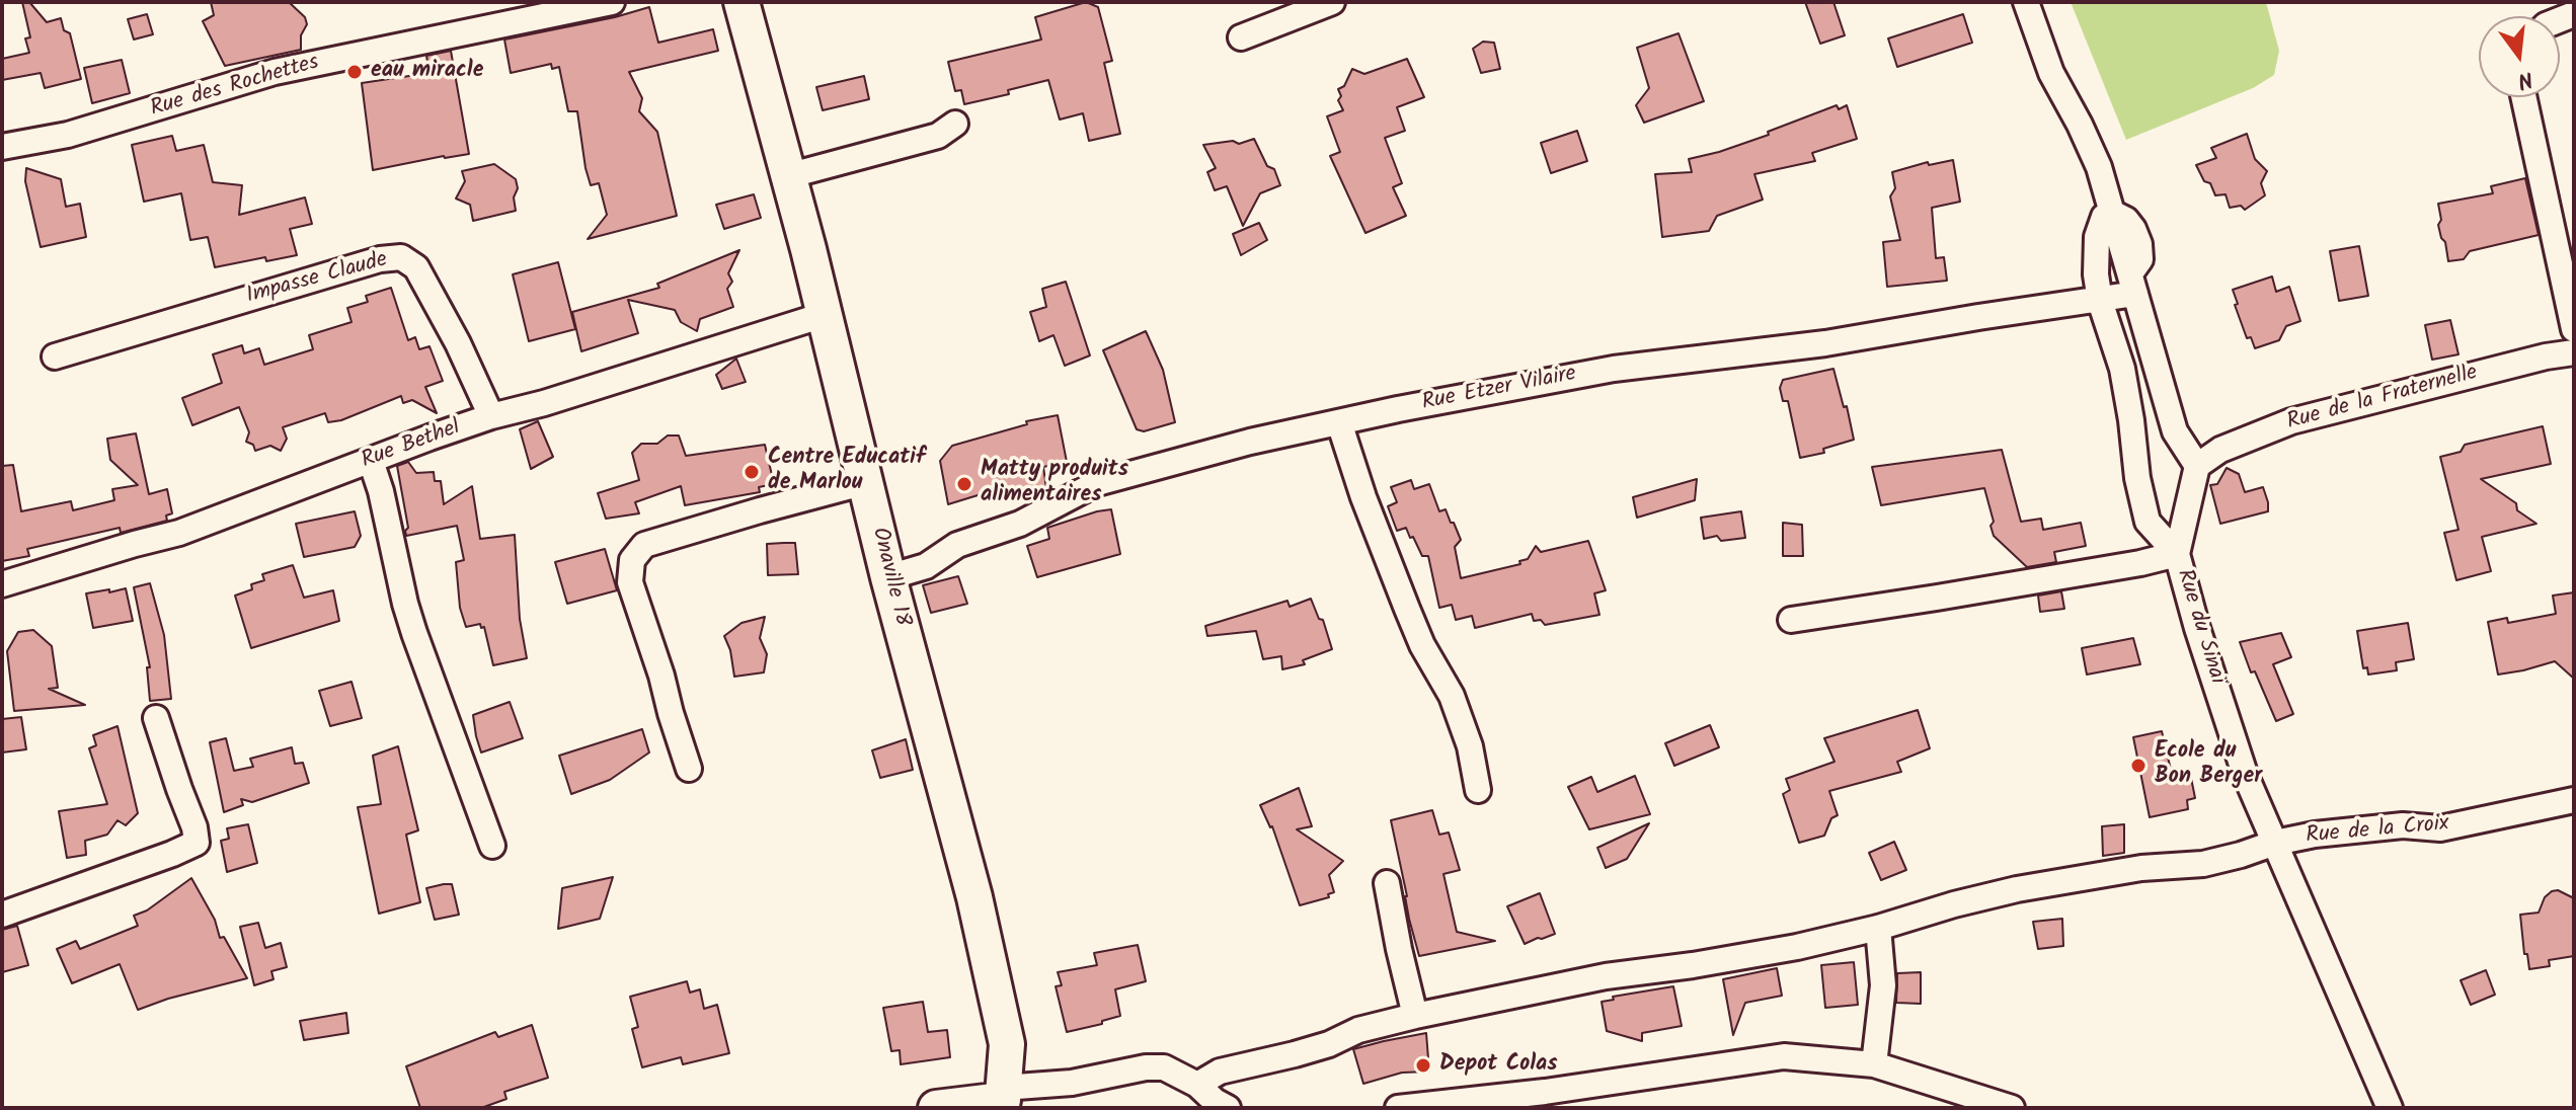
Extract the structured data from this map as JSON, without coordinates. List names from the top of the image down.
{
  "streets": {
    "street": [
      "Rue des Rochettes",
      "Impasse Claude",
      "Rue Etzer Vilaire",
      "Rue de la Fraternelle",
      "Rue Bethel",
      "Onaville 18",
      "Rue du Sinaï",
      "Rue de la Croix"
    ]
  },
  "crossings": [
    ["Impasse Claude", "Rue Bethel"],
    ["Rue Etzer Vilaire", "Onaville 18"],
    ["Rue de la Fraternelle", "Rue du Sinaï"],
    ["Rue Bethel", "Onaville 18"],
    ["Rue du Sinaï", "Rue de la Croix"]
  ],
  "places": [
    "eau miracle",
    "Centre Educatif de Marlou",
    "Matty produits alimentaires",
    "Ecole du Bon Berger",
    "Depot Colas"
  ],
  "north": "bottom"
}
